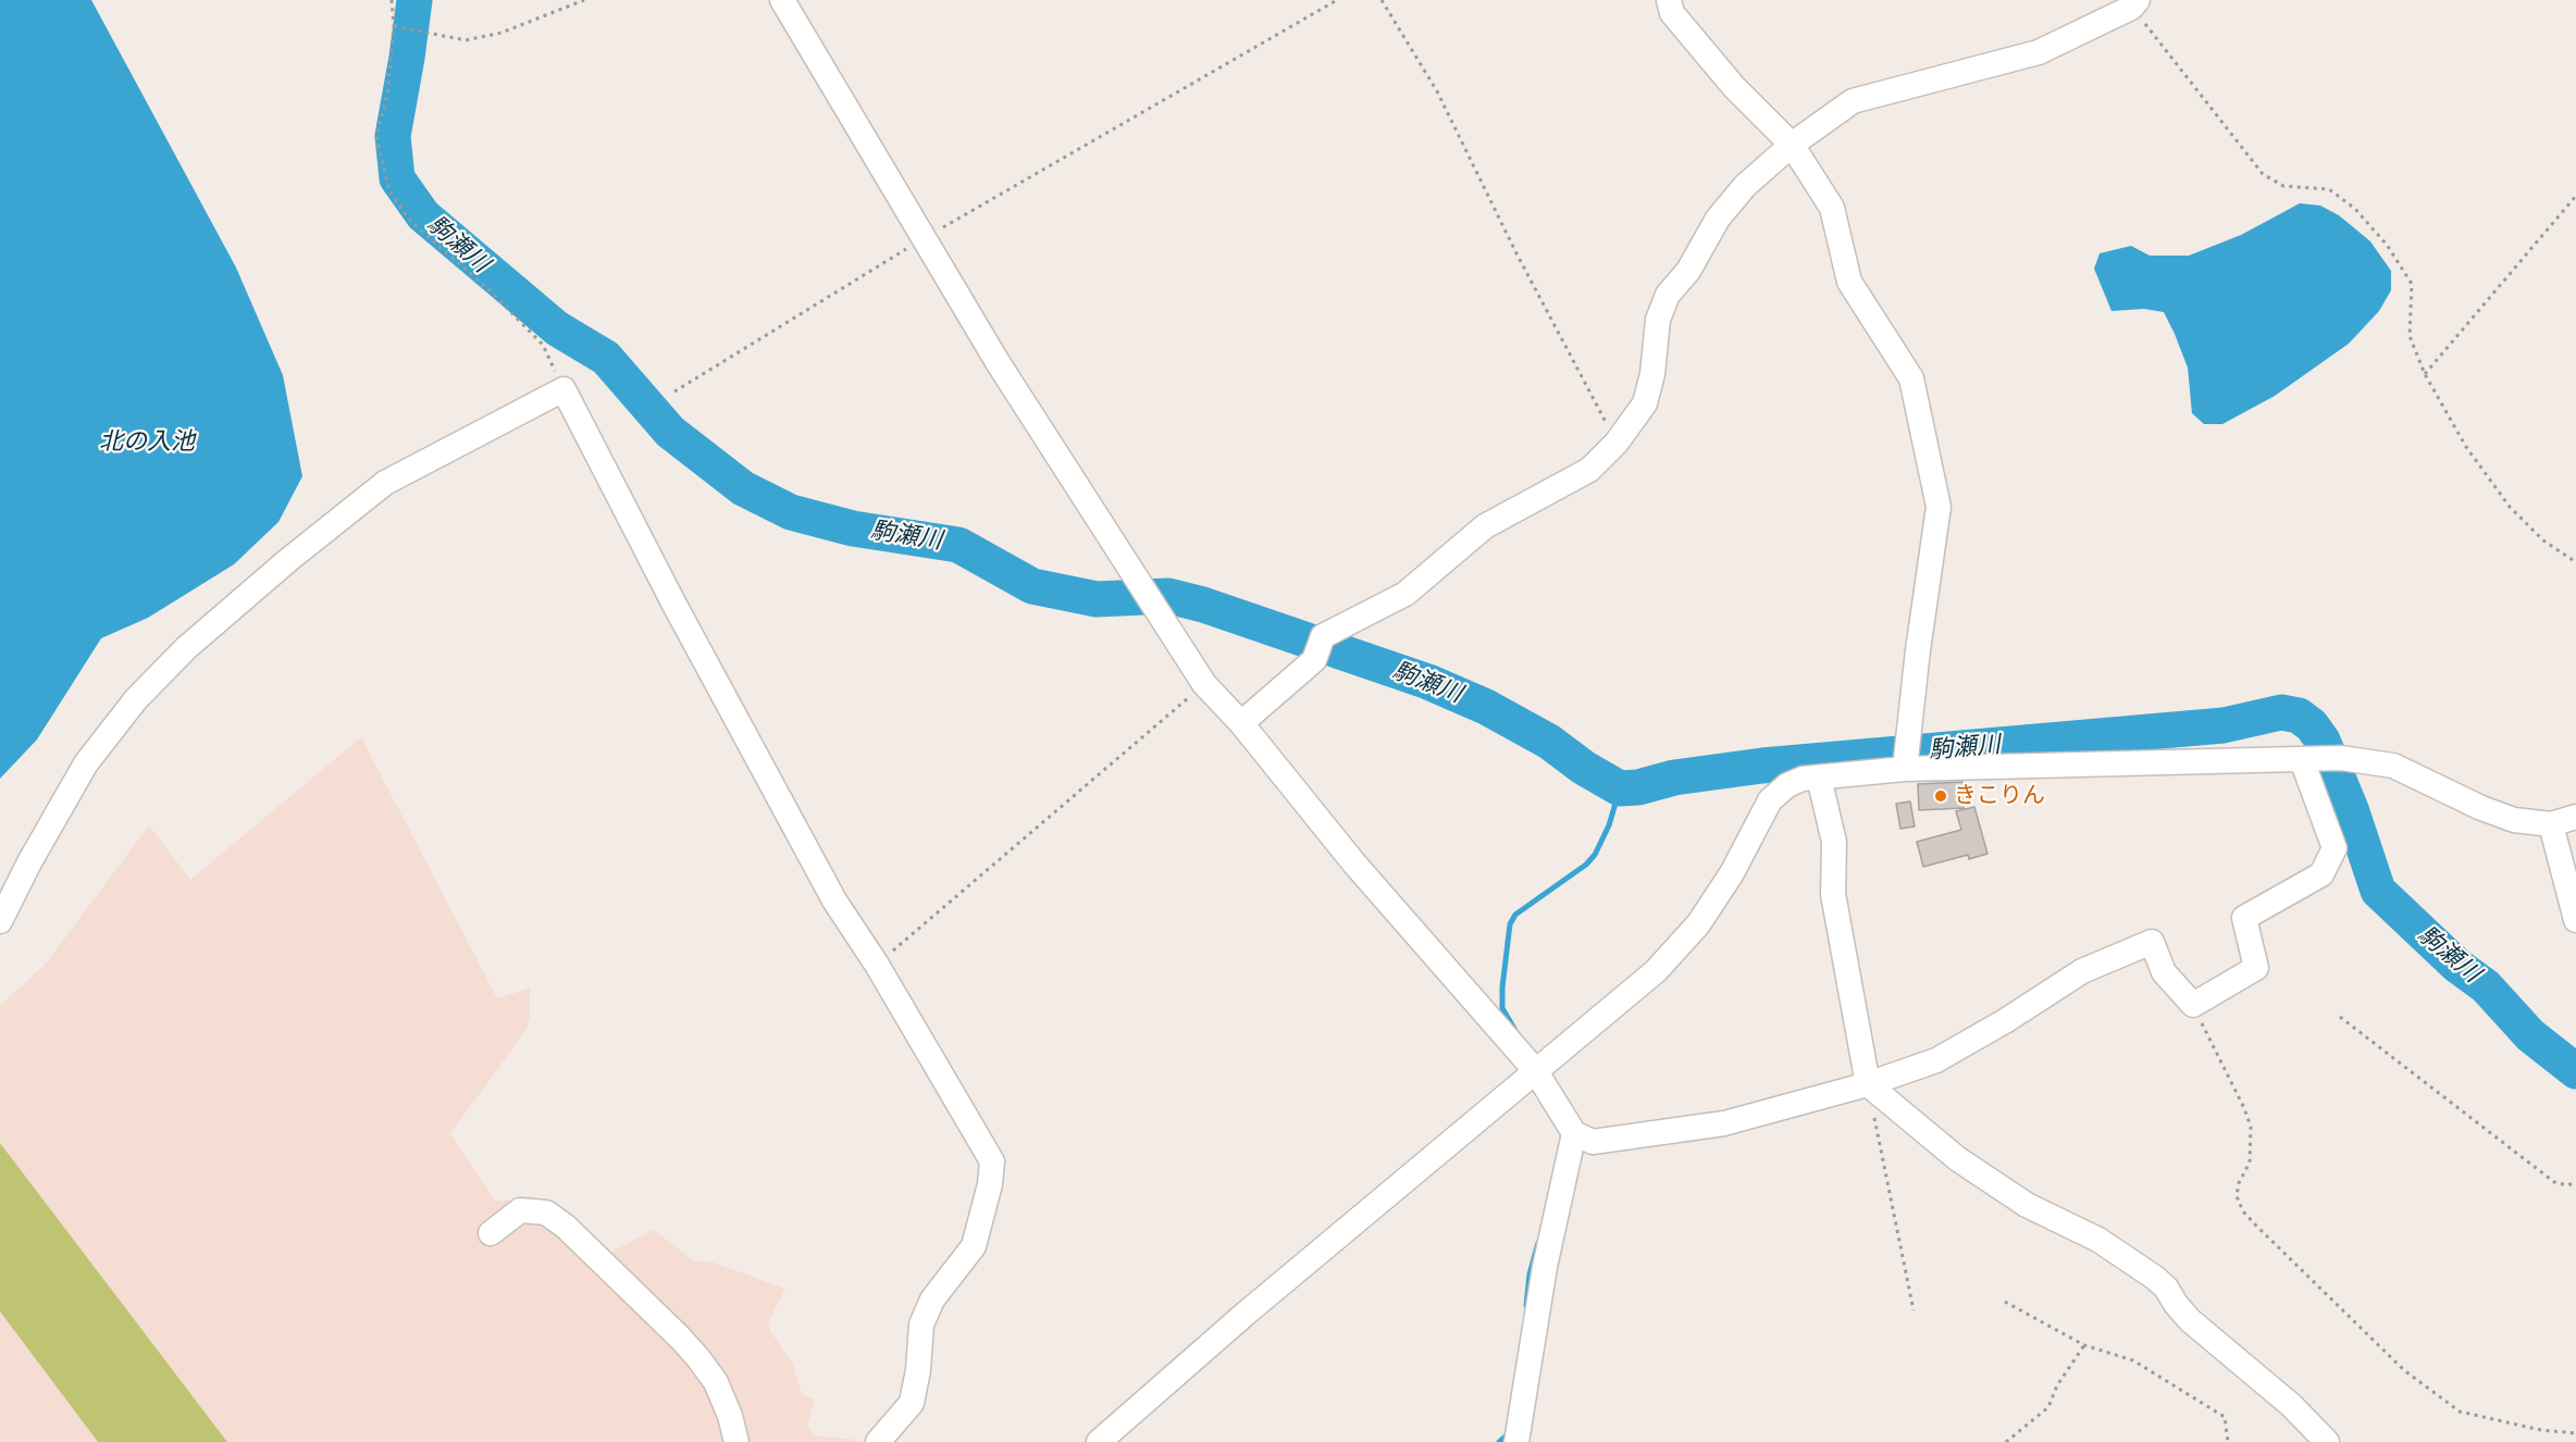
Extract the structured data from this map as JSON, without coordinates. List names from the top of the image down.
{
  "water": ["駒瀬川", "北の入池"],
  "places": ["きこりん"]
}
